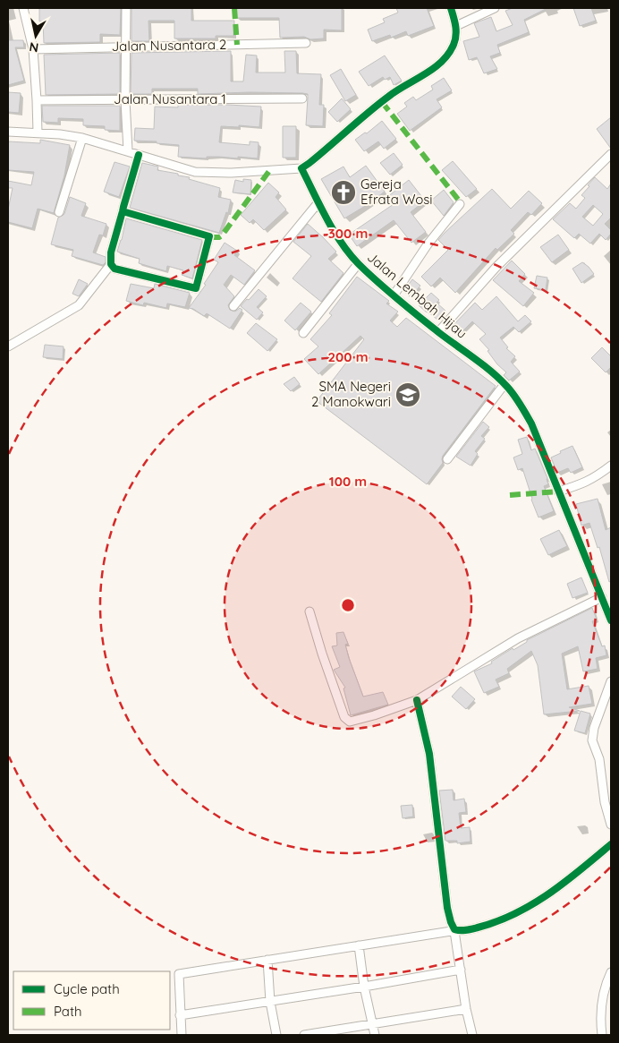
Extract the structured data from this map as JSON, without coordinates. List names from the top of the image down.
{
  "streets": {
    "street": ["Jalan Nusantara 2", "Jalan Nusantara 1", "Jalan Lembah Hijau"]
  },
  "places": {
    "church": ["Gereja Efrata Wosi"],
    "school or university": ["SMA Negeri 2 Manokwari"]
  },
  "legend": ["Cycle path", "Path"],
  "north": "bottom",
  "rings": ["300 m", "200 m", "100 m"]
}
